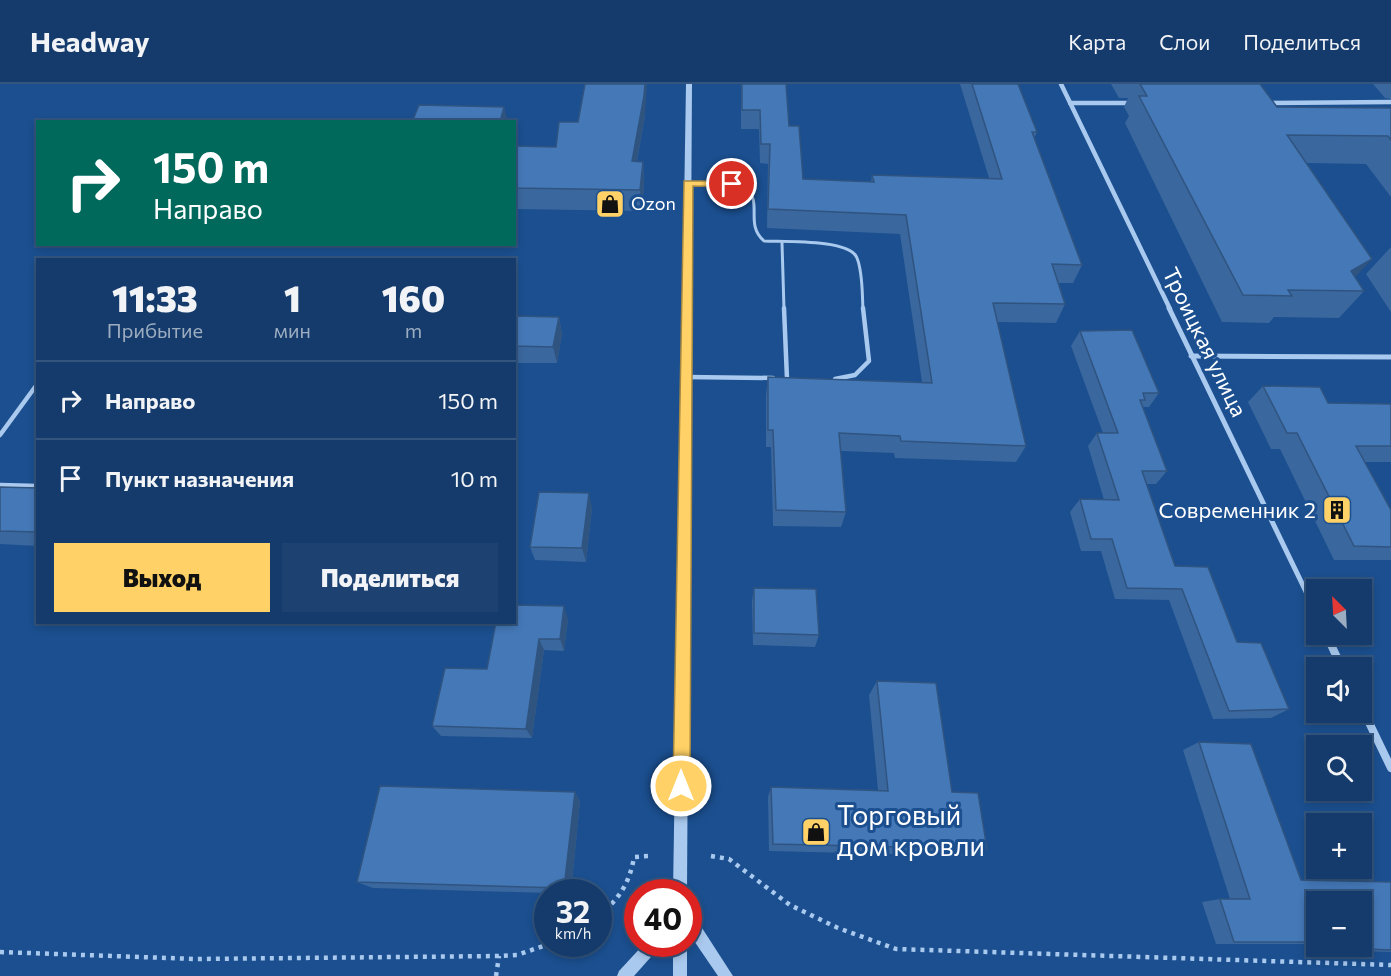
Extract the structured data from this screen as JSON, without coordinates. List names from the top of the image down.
{
  "streets": {
    "street": ["Троицкая улица"]
  },
  "places": {
    "shop": ["Ozon", "Торговый дом кровли"],
    "building": ["Современник 2"]
  },
  "north": "top left",
  "page": {
    "header": "Headway",
    "nav": ["Карта", "Слои", "Поделиться"],
    "turn": ["150 m", "Направо"],
    "eta": [
      "11:33",
      "Прибытие",
      "1",
      "мин",
      "160",
      "m"
    ],
    "list": [
      {
        "name": "Направо",
        "value": "150 m"
      },
      {
        "name": "Пункт назначения",
        "value": "10 m"
      }
    ],
    "buttons": ["Выход", "Поделиться"],
    "map_buttons": ["+", "−"],
    "speed": "32 km/h",
    "limit": "40"
  }
}
